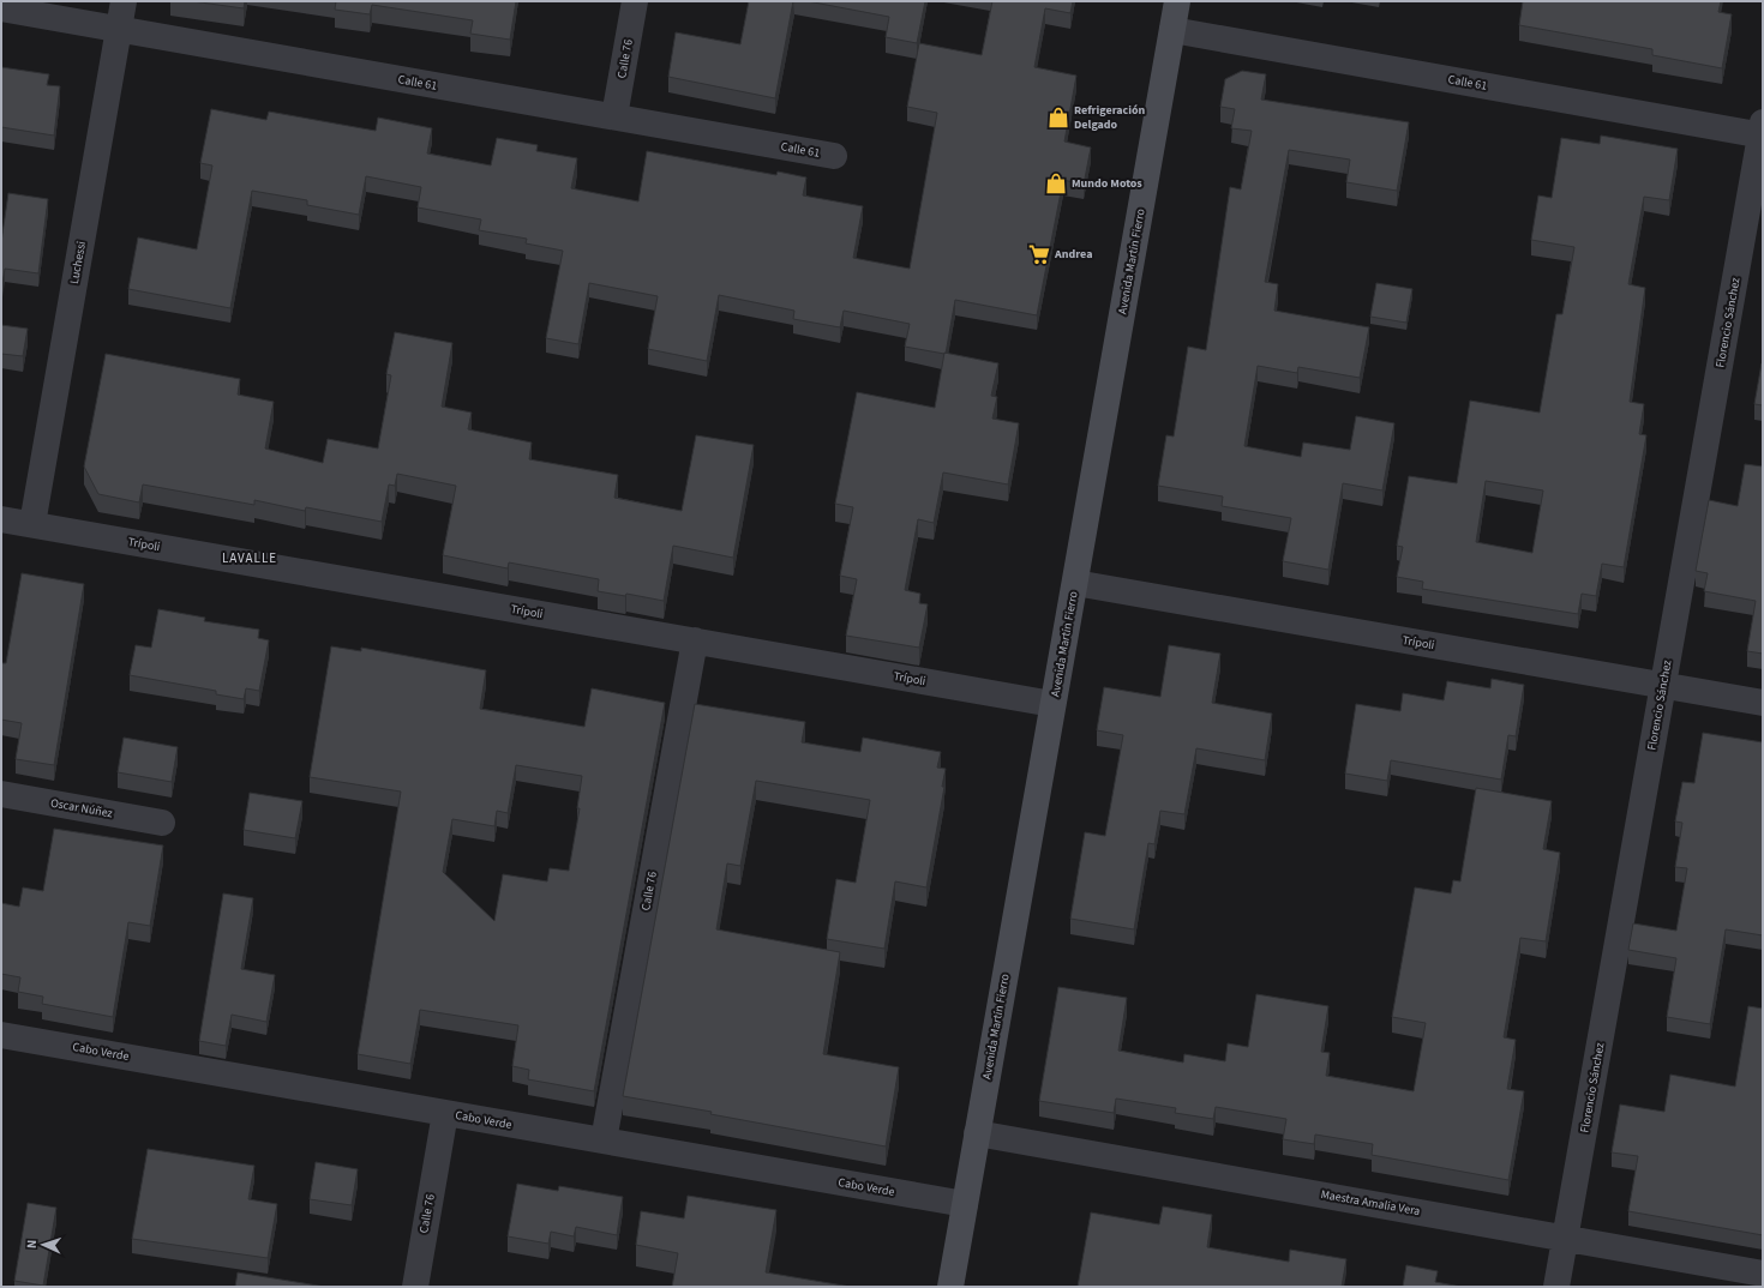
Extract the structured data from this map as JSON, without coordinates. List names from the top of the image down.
{
  "streets": {
    "main road": ["Avenida Martín Fierro"],
    "street": [
      "Calle 76",
      "Calle 61",
      "Luchessi",
      "Florencio Sánchez",
      "Trípoli",
      "Oscar Núñez",
      "Cabo Verde",
      "Maestra Amalia Vera"
    ]
  },
  "crossings": [
    ["Calle 76", "Calle 61"],
    ["Calle 76", "Trípoli"],
    ["Calle 76", "Cabo Verde"],
    ["Calle 61", "Avenida Martín Fierro"],
    ["Calle 61", "Luchessi"],
    ["Calle 61", "Florencio Sánchez"],
    ["Avenida Martín Fierro", "Trípoli"],
    ["Avenida Martín Fierro", "Cabo Verde"],
    ["Avenida Martín Fierro", "Maestra Amalia Vera"],
    ["Luchessi", "Trípoli"],
    ["Florencio Sánchez", "Trípoli"],
    ["Florencio Sánchez", "Maestra Amalia Vera"]
  ],
  "districts": ["LAVALLE"],
  "places": {
    "shop": ["Refrigeración Delgado", "Mundo Motos"],
    "supermarket": ["Andrea"]
  },
  "north": "left"
}
